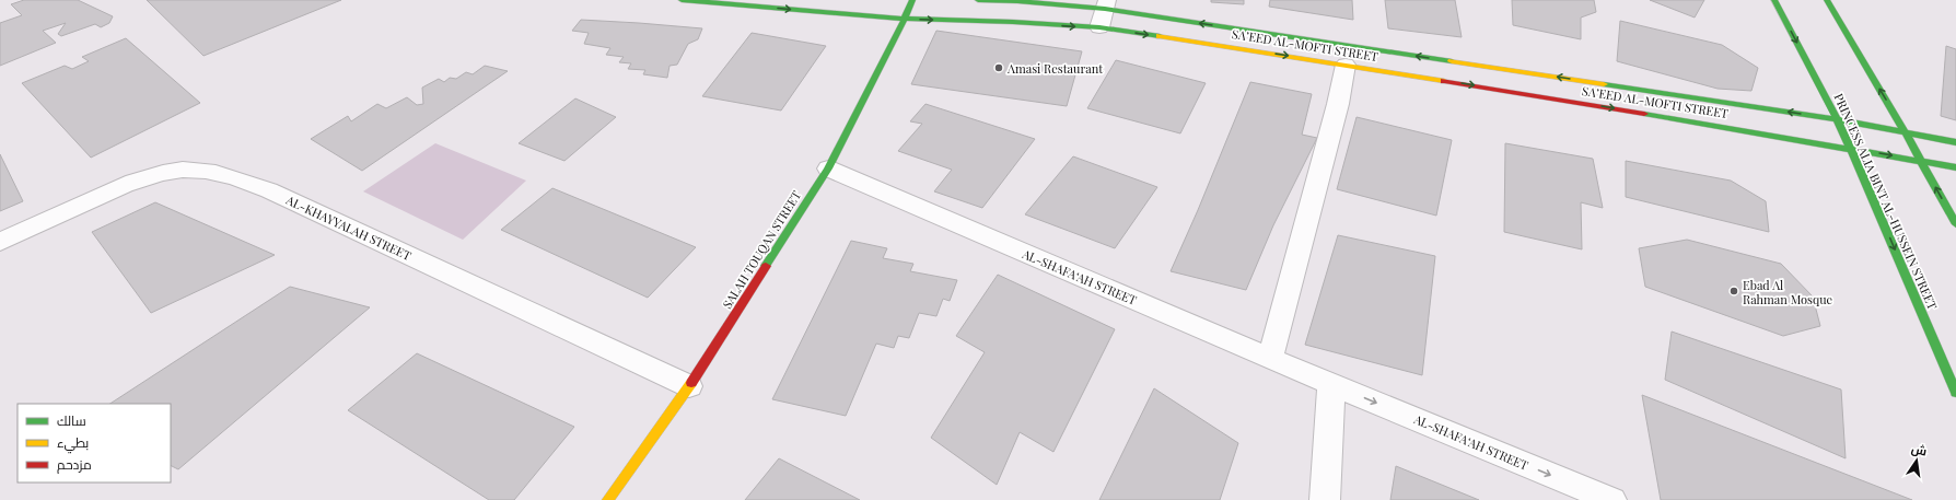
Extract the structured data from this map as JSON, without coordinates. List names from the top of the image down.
{
  "streets": {
    "street": [
      "SA’EED AL-MOFTI STREET",
      "PRINCESS ALIA BINT AL-HUSSEIN STREET",
      "AL-KHAYYALAH STREET",
      "SALAH TOUQAN STREET",
      "AL-SHAFA‘AH STREET"
    ]
  },
  "crossings": [
    ["SA’EED AL-MOFTI STREET", "PRINCESS ALIA BINT AL-HUSSEIN STREET"],
    ["SA’EED AL-MOFTI STREET", "SALAH TOUQAN STREET"],
    ["AL-KHAYYALAH STREET", "SALAH TOUQAN STREET"],
    ["SALAH TOUQAN STREET", "AL-SHAFA‘AH STREET"]
  ],
  "one_way": ["AL-SHAFA‘AH STREET"],
  "places": ["Amasi Restaurant", "Ebad Al Rahman Mosque"],
  "legend": ["سالك", "بطيء", "مزدحم"],
  "north": "top"
}
